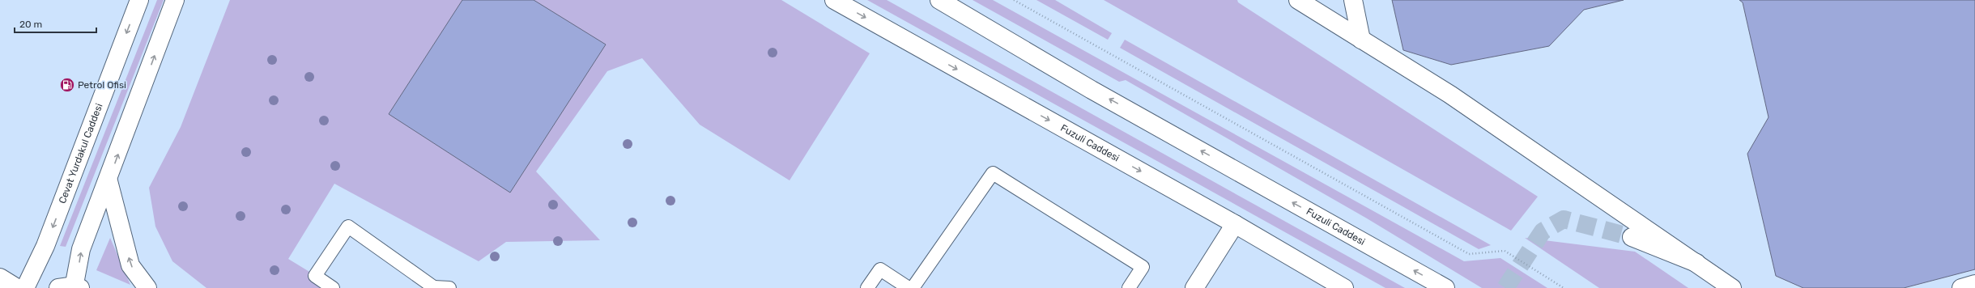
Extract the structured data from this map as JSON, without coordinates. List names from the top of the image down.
{
  "streets": {
    "main road": ["Fuzuli Caddesi", "Cevat Yurdakul Caddesi"]
  },
  "places": {
    "fuel station": ["Petrol Ofisi"]
  },
  "scale_bar": "20 m"
}
